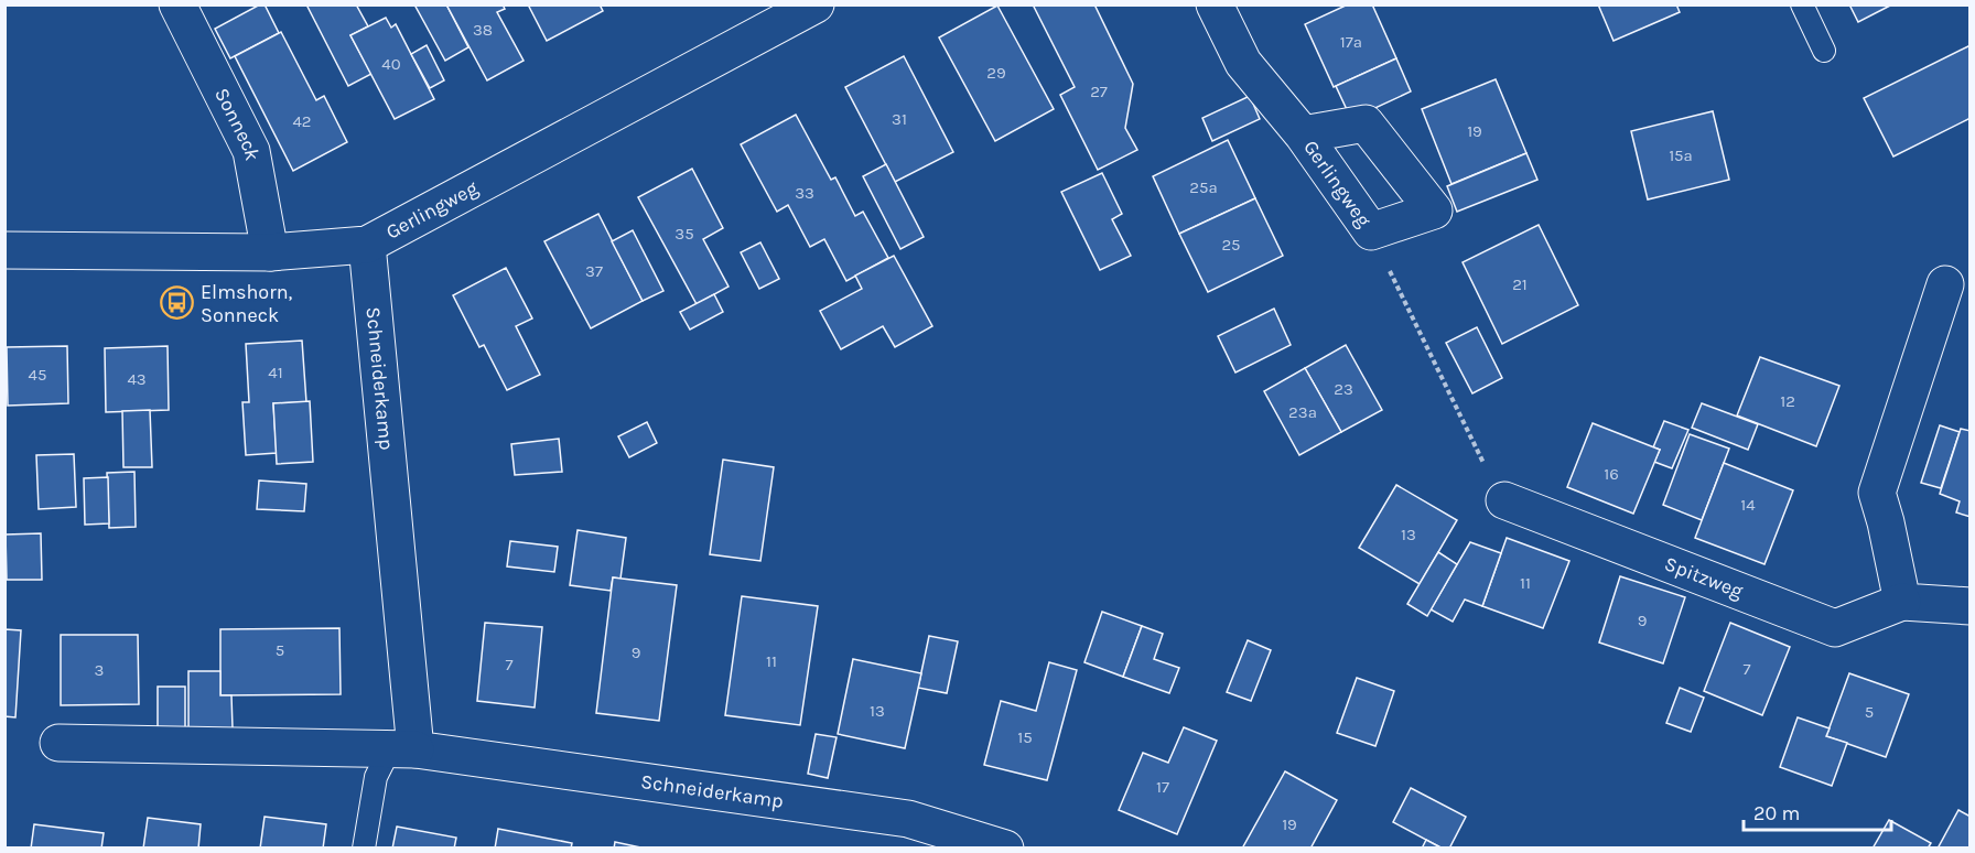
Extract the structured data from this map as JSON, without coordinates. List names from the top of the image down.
{
  "streets": {
    "street": [
      "Sonneck",
      "Gerlingweg",
      "Schneiderkamp",
      "Spitzweg"
    ]
  },
  "crossings": [
    ["Sonneck", "Gerlingweg"],
    ["Gerlingweg", "Schneiderkamp"]
  ],
  "places": {
    "bus stop": ["Elmshorn, Sonneck"]
  },
  "house_numbers": [
    "38",
    "17a",
    "40",
    "29",
    "27",
    "31",
    "42",
    "19",
    "15a",
    "25a",
    "33",
    "35",
    "25",
    "37",
    "21",
    "41",
    "45",
    "43",
    "23",
    "12",
    "23a",
    "16",
    "14",
    "13",
    "11",
    "9",
    "5",
    "9",
    "11",
    "7",
    "7",
    "3",
    "13",
    "5",
    "15",
    "17",
    "19"
  ],
  "scale_bar": "20 m"
}
